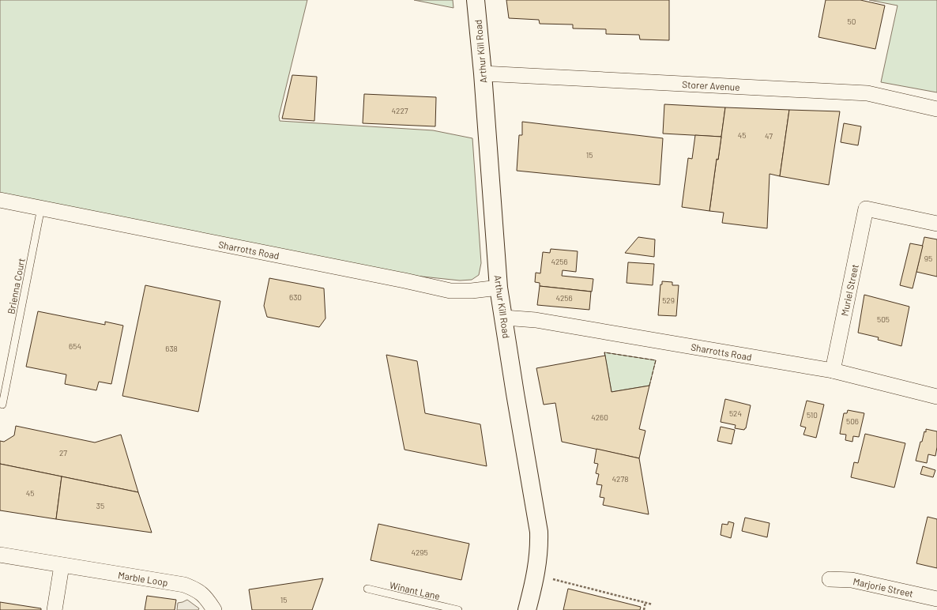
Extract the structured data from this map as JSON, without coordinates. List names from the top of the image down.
{
  "streets": {
    "street": [
      "Arthur Kill Road",
      "Storer Avenue",
      "Sharrotts Road",
      "Muriel Street",
      "Marble Loop",
      "Marjorie Street"
    ],
    "lane": ["Brienna Court", "Winant Lane"]
  },
  "crossings": [
    ["Arthur Kill Road", "Storer Avenue"],
    ["Arthur Kill Road", "Sharrotts Road"],
    ["Sharrotts Road", "Brienna Court"],
    ["Sharrotts Road", "Muriel Street"]
  ],
  "house_numbers": [
    "50",
    "4227",
    "45",
    "47",
    "15",
    "95",
    "4256",
    "630",
    "4256",
    "529",
    "505",
    "654",
    "638",
    "524",
    "510",
    "4260",
    "506",
    "27",
    "4278",
    "45",
    "35",
    "4295",
    "15"
  ]
}
